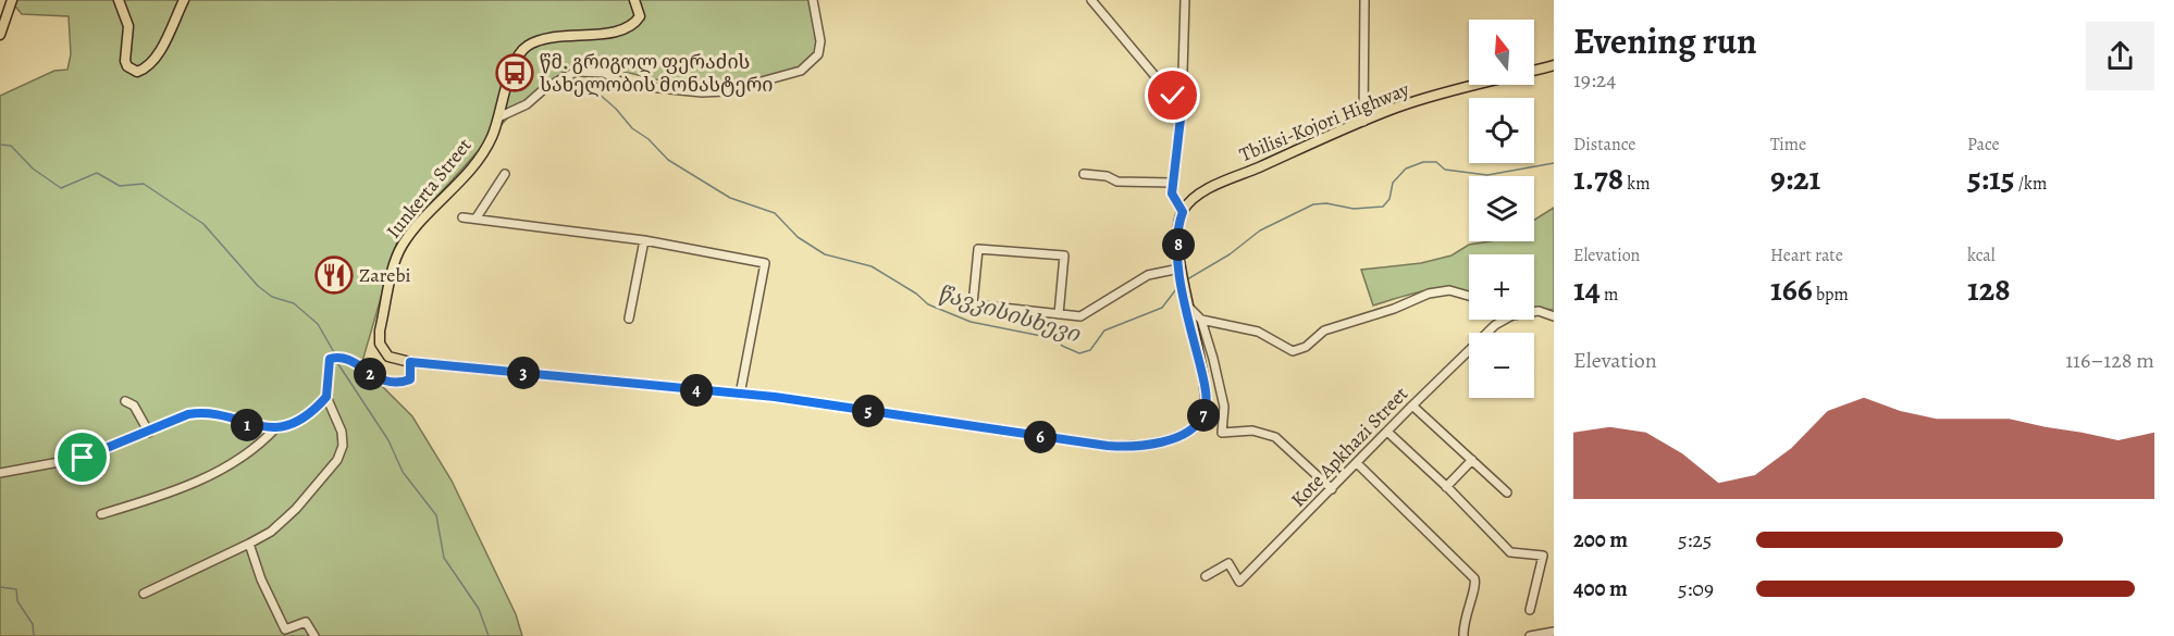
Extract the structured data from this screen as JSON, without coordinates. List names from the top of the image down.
{
  "streets": {
    "main road": ["Tbilisi-Kojori Highway", "Iunkerta Street"],
    "street": ["Kote Apkhazi Street"]
  },
  "water": ["წავკისისხევი"],
  "places": {
    "bus stop": ["წმ. გრიგოლ ფერაძის სახელობის მონასტერი"],
    "restaurant": ["Zarebi"]
  },
  "north": "top",
  "page": {
    "heading": ["Evening run", "19:24"],
    "map_buttons": ["+", "−"],
    "stats": [
      ["Distance", "1.78 km"],
      ["Time", "9:21"],
      ["Pace", "5:15 /km"],
      ["Elevation", "14 m"],
      ["Heart rate", "166 bpm"],
      ["kcal", "128"]
    ],
    "pins": [
      "8",
      "3",
      "2",
      "4",
      "5",
      "7",
      "1",
      "6"
    ],
    "chart": ["Elevation", "116–128 m"],
    "list": [
      {
        "name": "200 m",
        "note": "5:25"
      },
      {
        "name": "400 m",
        "note": "5:09"
      }
    ]
  }
}
